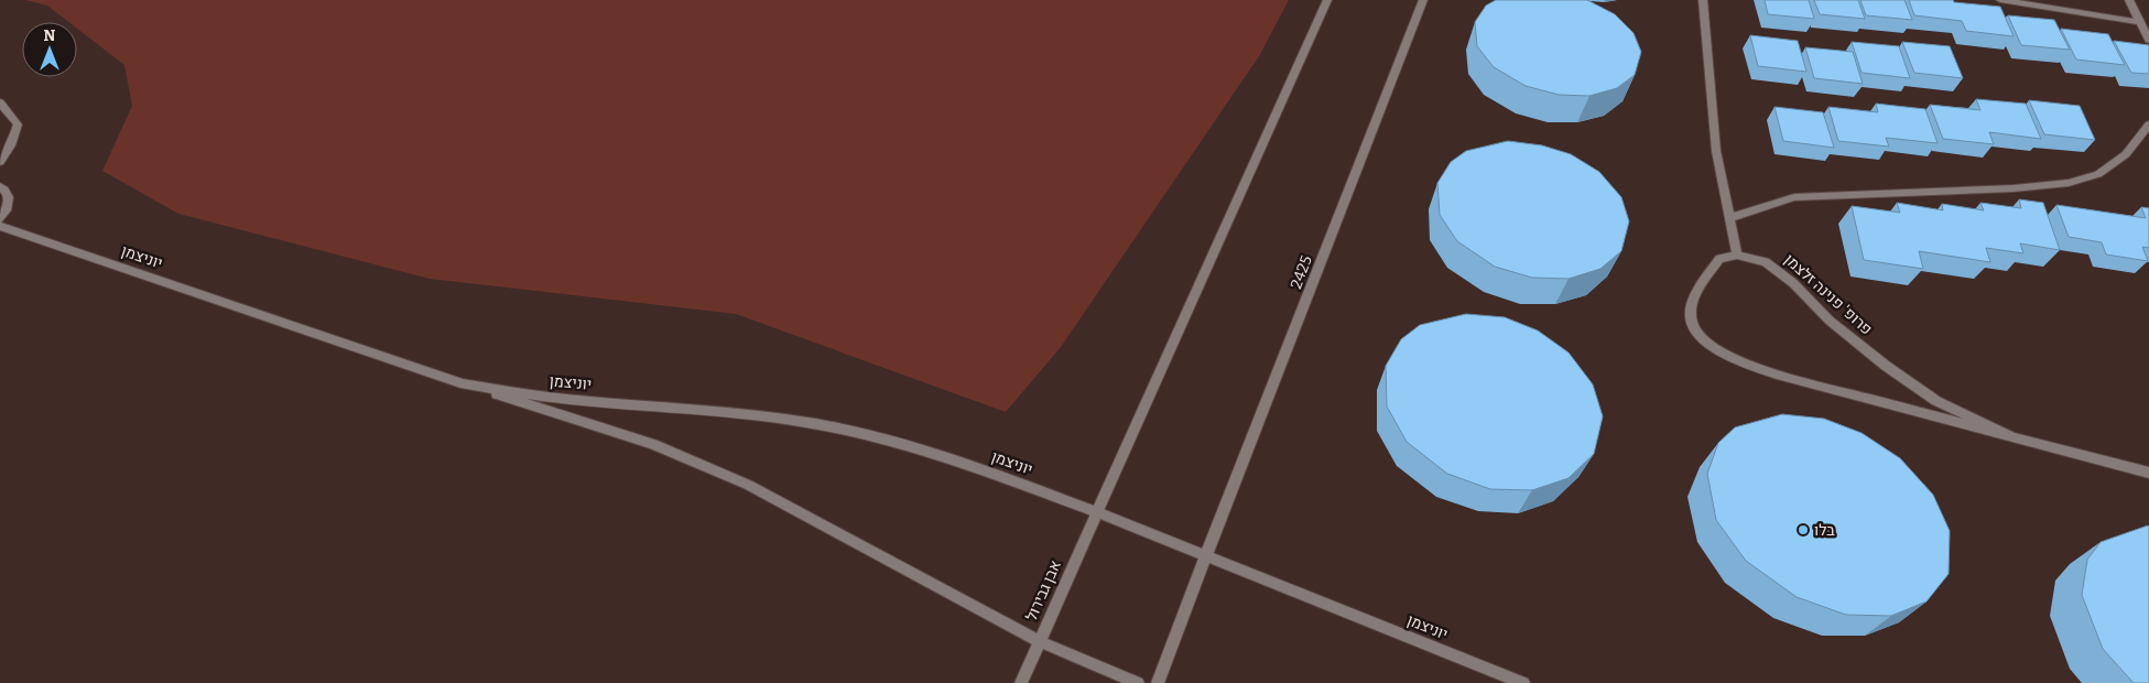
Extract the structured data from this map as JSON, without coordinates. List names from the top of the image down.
{
  "streets": {
    "street": [
      "יוניצמן",
      "2425",
      "פרופ' פנינה זלצמן",
      "אבן גבירול"
    ]
  },
  "crossings": [
    ["יוניצמן", "2425"],
    ["יוניצמן", "אבן גבירול"]
  ],
  "places": ["בלו"],
  "north": "top"
}
